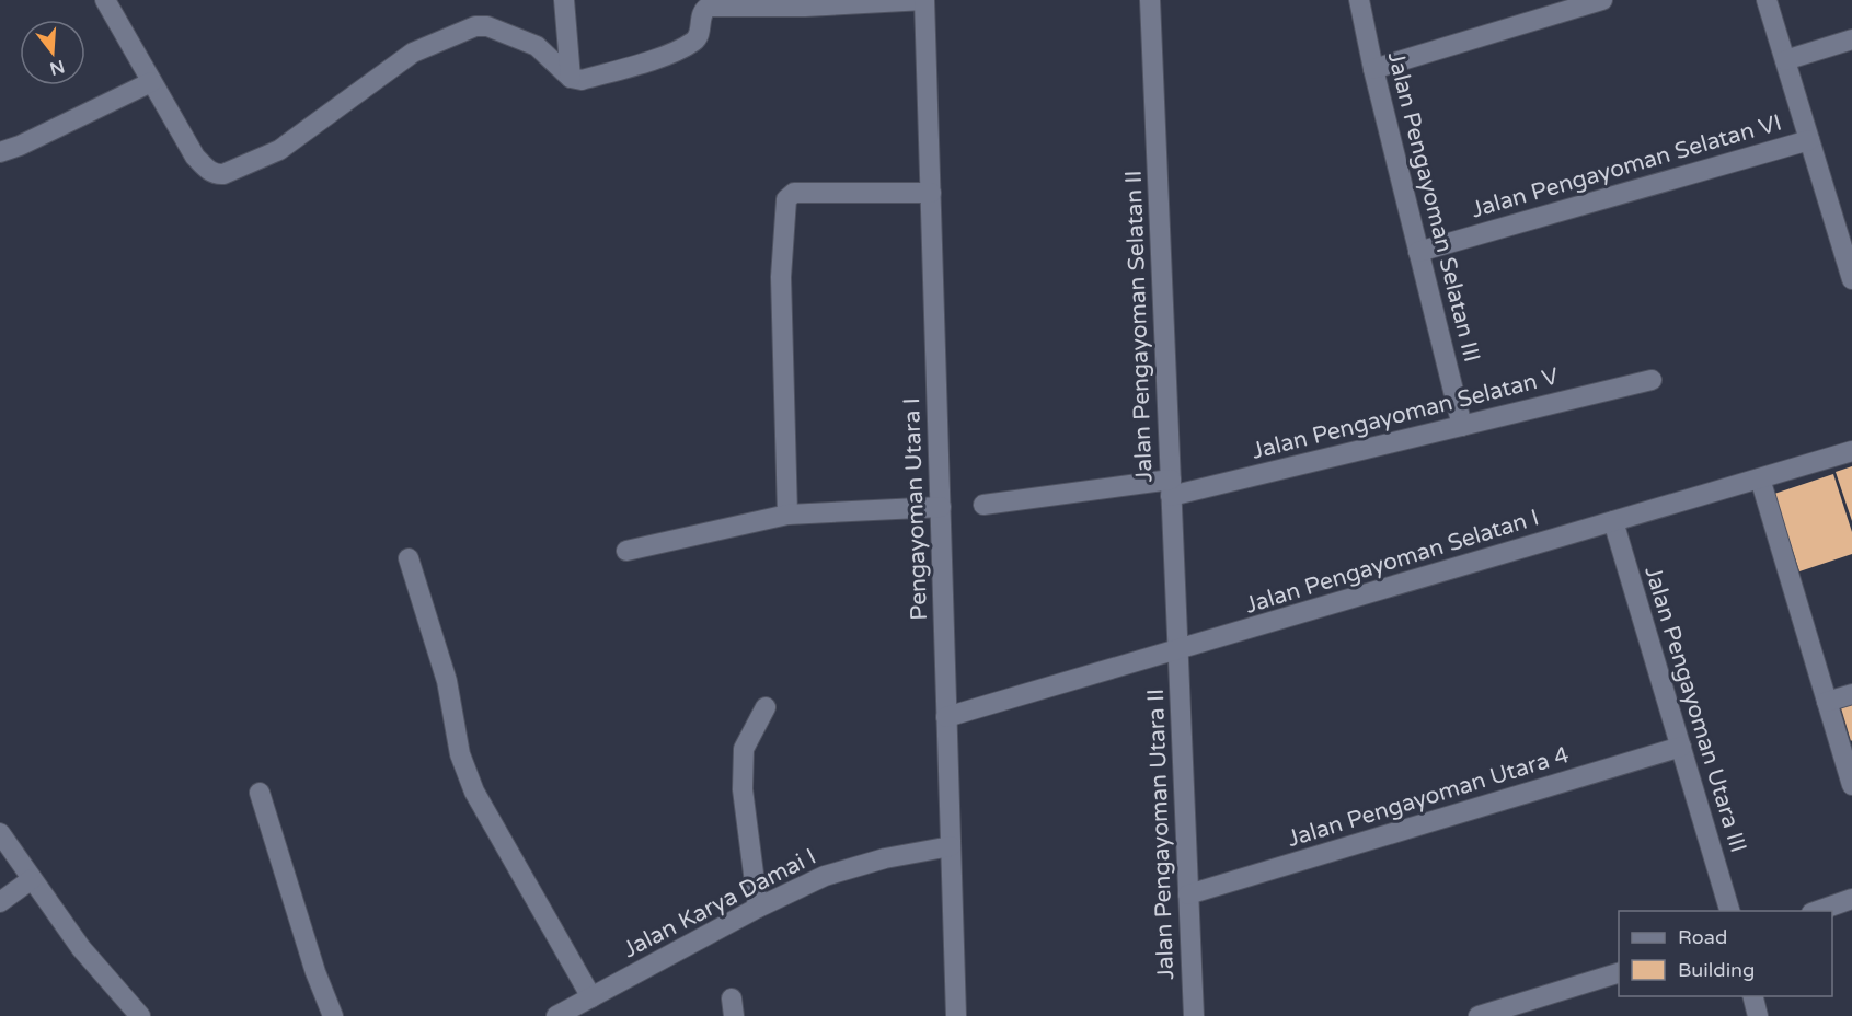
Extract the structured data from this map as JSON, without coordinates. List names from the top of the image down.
{
  "streets": {
    "street": [
      "Jalan Pengayoman Selatan VI",
      "Jalan Pengayoman Selatan III",
      "Jalan Pengayoman Selatan II",
      "Jalan Pengayoman Selatan V",
      "Pengayoman Utara I",
      "Jalan Pengayoman Selatan I",
      "Jalan Pengayoman Utara III",
      "Jalan Pengayoman Utara 4",
      "Jalan Pengayoman Utara II",
      "Jalan Karya Damai I"
    ]
  },
  "crossings": [
    ["Jalan Pengayoman Selatan VI", "Jalan Pengayoman Selatan III"],
    ["Jalan Pengayoman Selatan III", "Jalan Pengayoman Selatan V"],
    ["Jalan Pengayoman Selatan II", "Jalan Pengayoman Selatan V"],
    ["Jalan Pengayoman Selatan II", "Jalan Pengayoman Selatan I"],
    ["Jalan Pengayoman Selatan II", "Jalan Pengayoman Utara II"],
    ["Pengayoman Utara I", "Jalan Pengayoman Selatan I"],
    ["Pengayoman Utara I", "Jalan Karya Damai I"],
    ["Jalan Pengayoman Selatan I", "Jalan Pengayoman Utara III"],
    ["Jalan Pengayoman Selatan I", "Jalan Pengayoman Utara II"],
    ["Jalan Pengayoman Utara III", "Jalan Pengayoman Utara 4"],
    ["Jalan Pengayoman Utara 4", "Jalan Pengayoman Utara II"]
  ],
  "legend": ["Road", "Building"],
  "north": "bottom"
}
